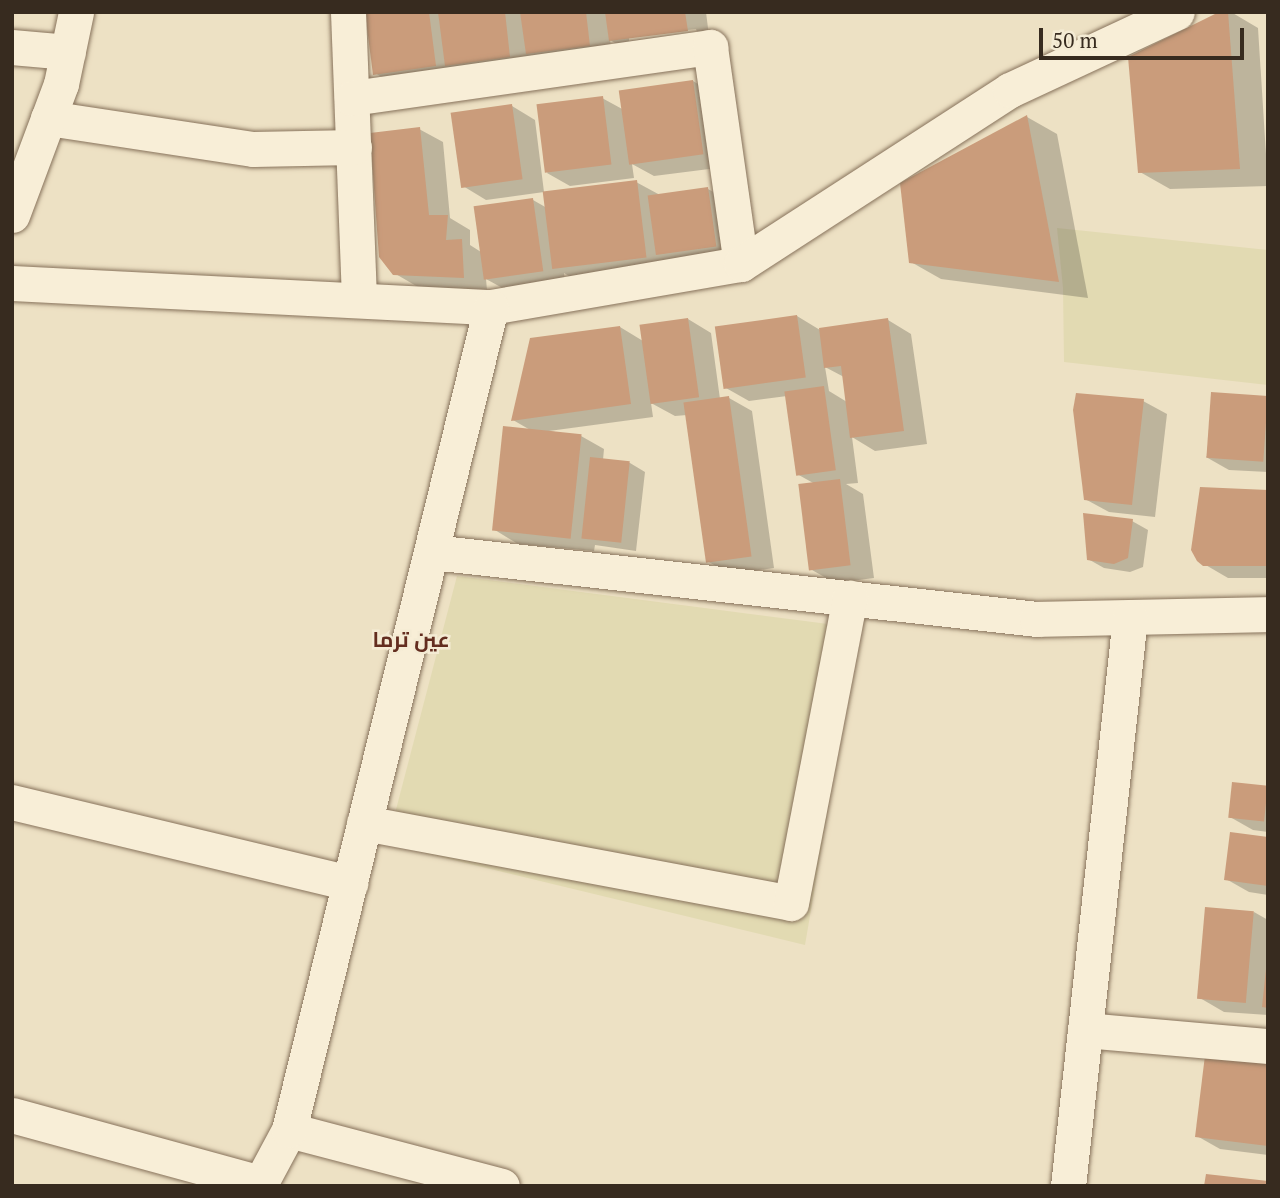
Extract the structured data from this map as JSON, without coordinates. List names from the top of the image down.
{
  "districts": ["عين ترما"],
  "scale_bar": "50 m"
}
